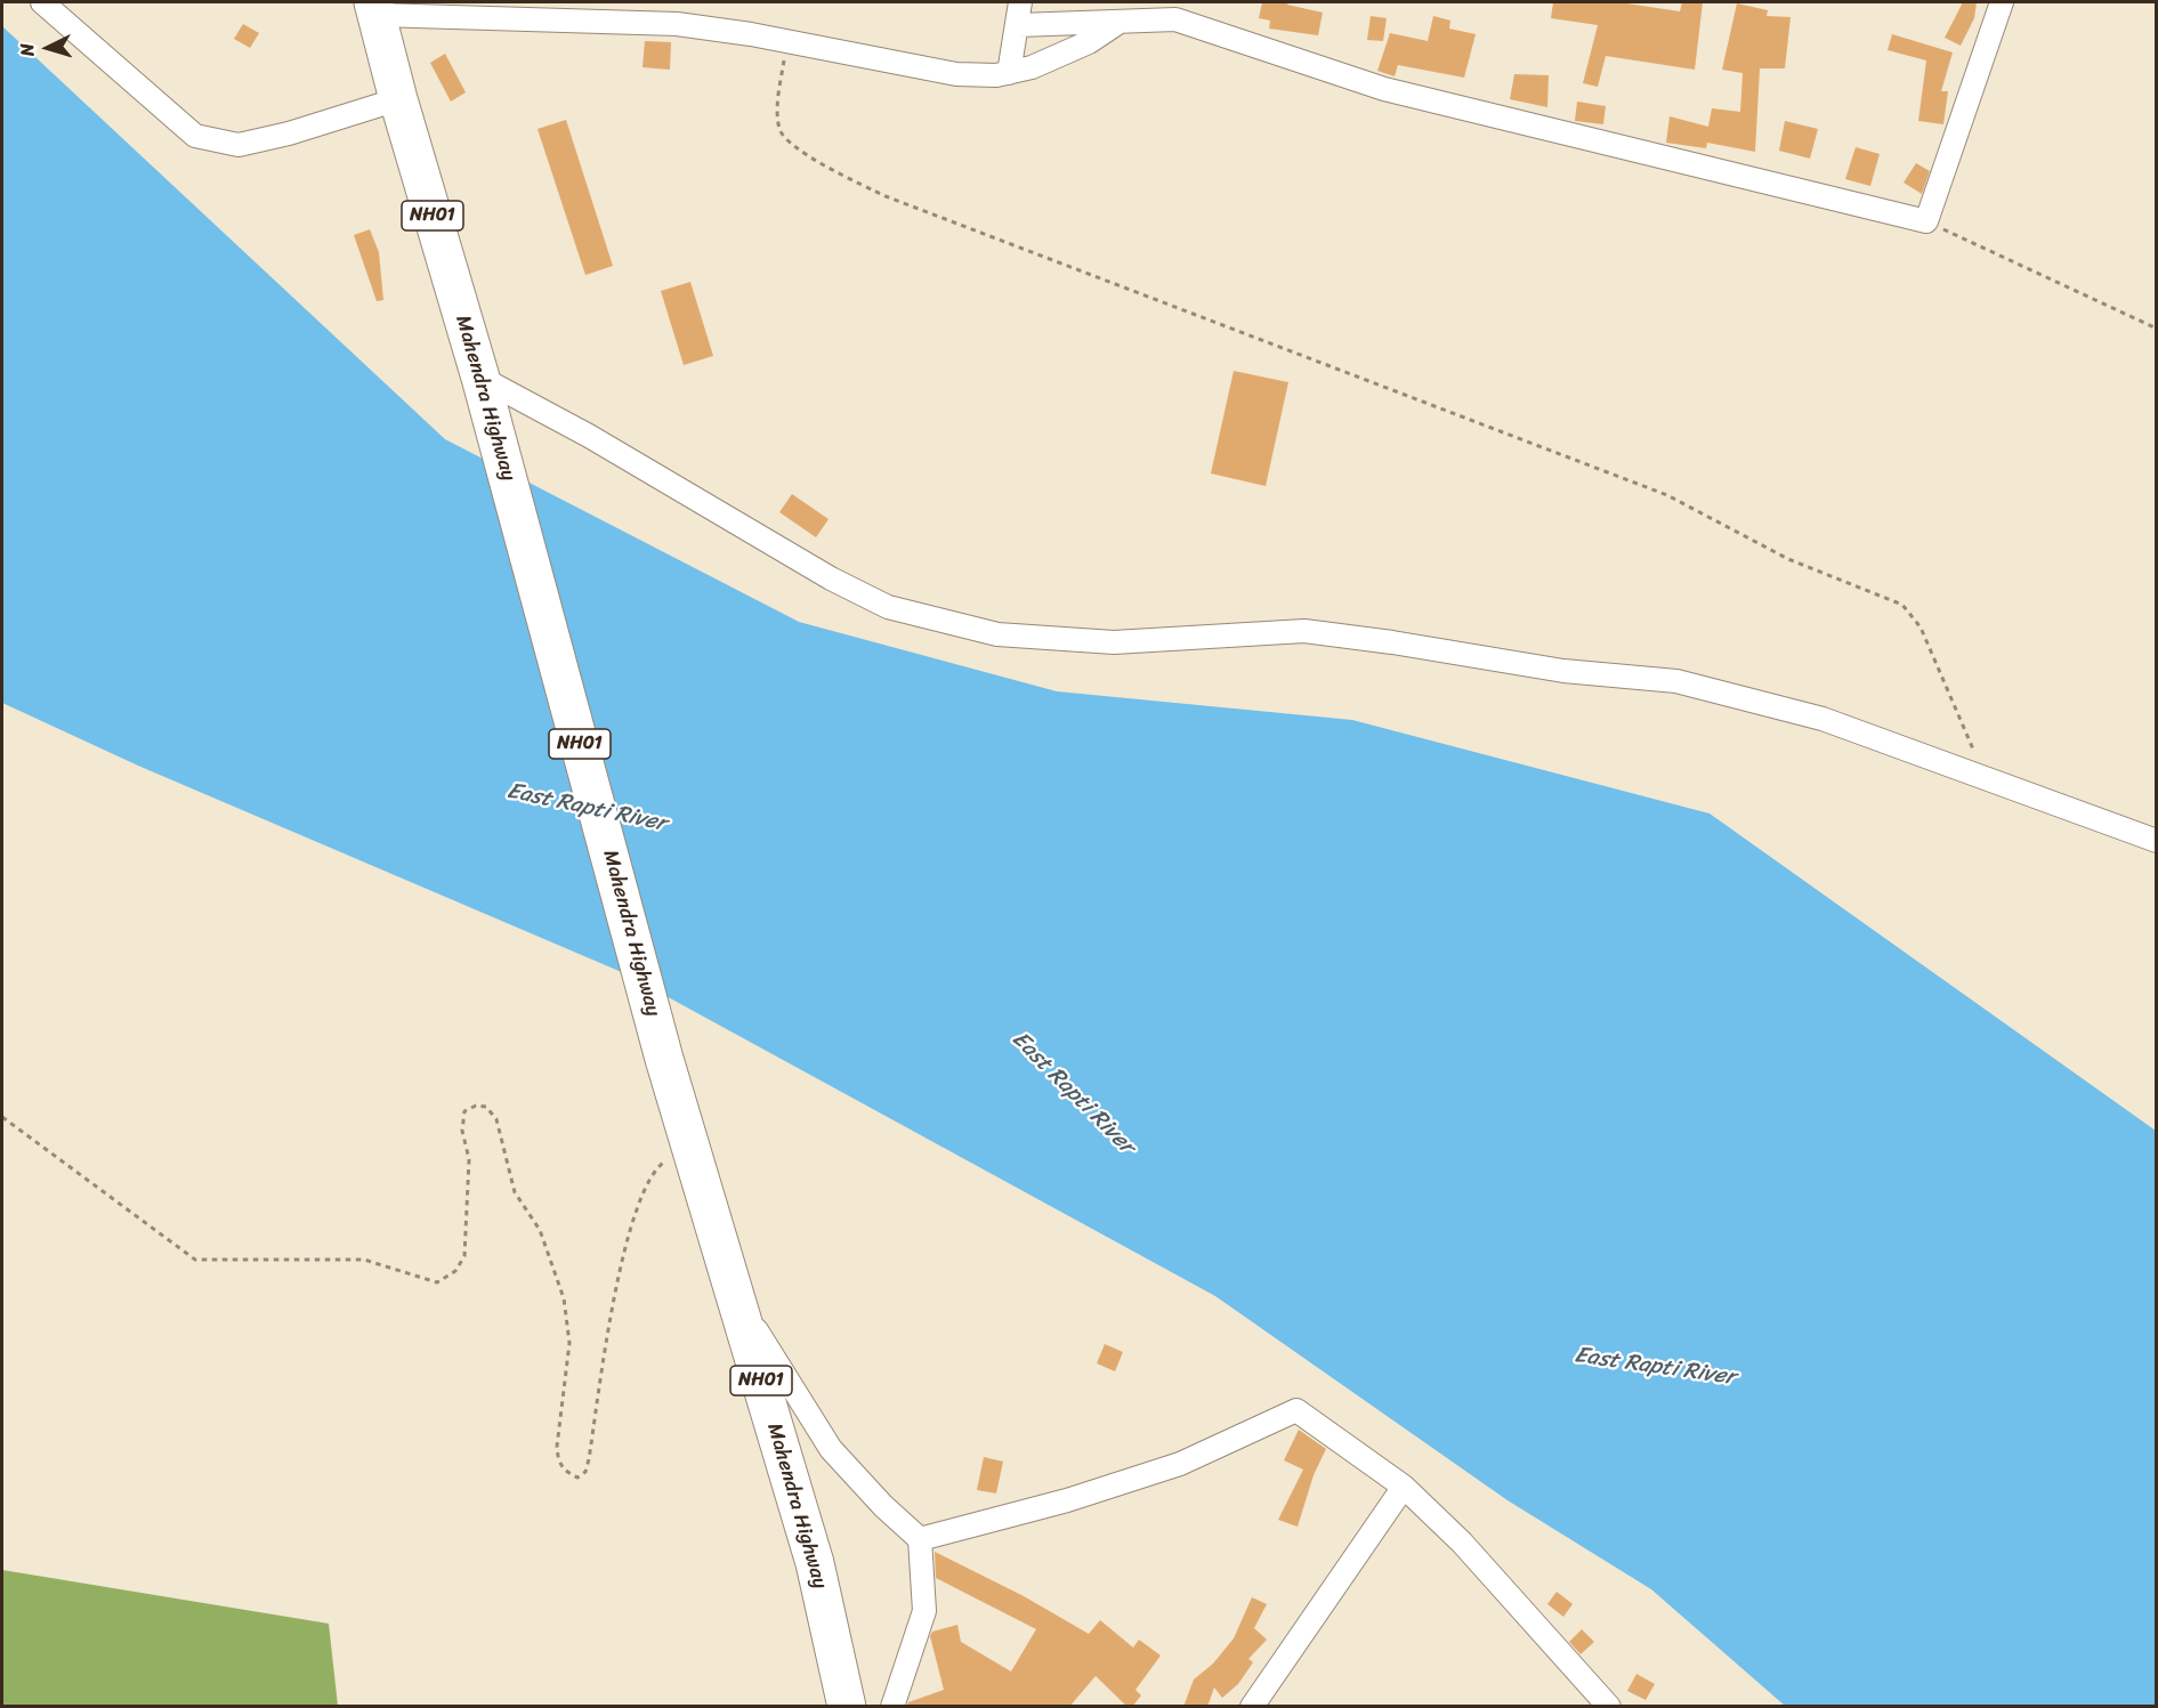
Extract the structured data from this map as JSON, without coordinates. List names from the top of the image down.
{
  "streets": {
    "highway": ["NH01", "Mahendra Highway"]
  },
  "water": ["East Rapti River"],
  "north": "left"
}
